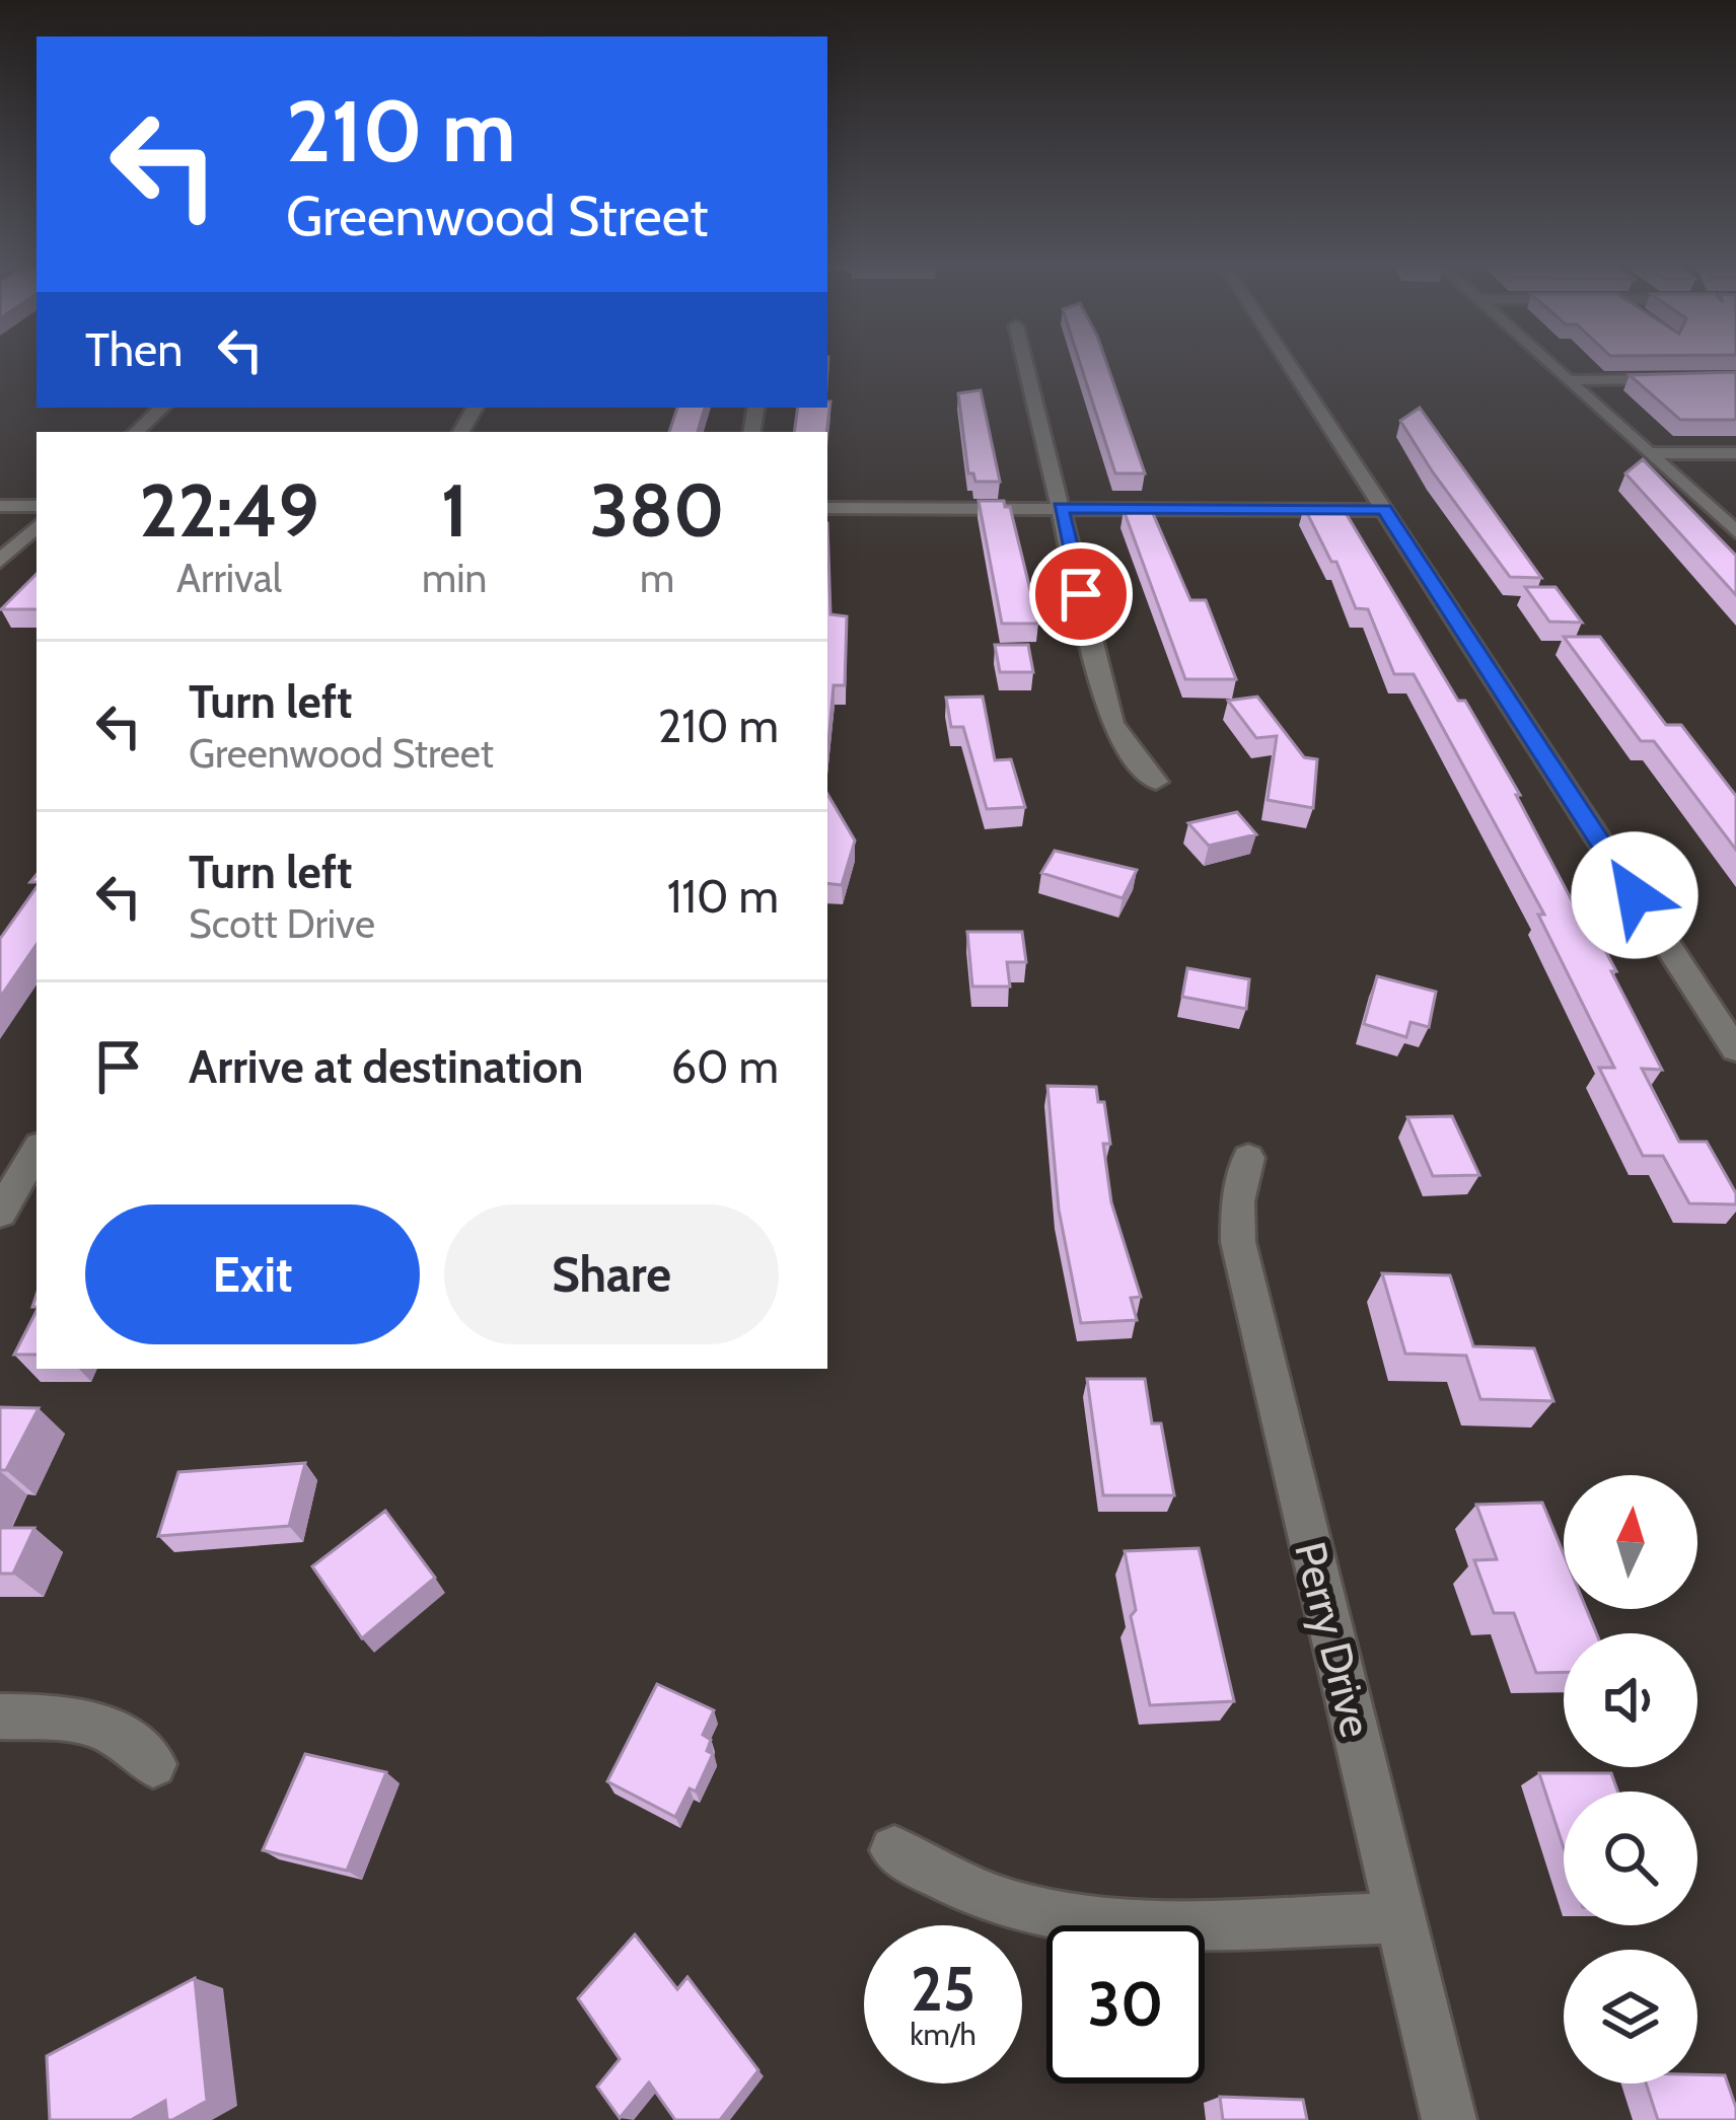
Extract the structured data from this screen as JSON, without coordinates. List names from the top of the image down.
{
  "streets": {
    "street": ["Perry Drive"]
  },
  "north": "top",
  "page": {
    "turn": ["210 m", "Greenwood Street"],
    "then": "Then",
    "eta": [
      "22:49",
      "Arrival",
      "1",
      "min",
      "380",
      "m"
    ],
    "list": [
      {
        "name": "Turn left",
        "note": "Greenwood Street",
        "value": "210 m"
      },
      {
        "name": "Turn left",
        "note": "Scott Drive",
        "value": "110 m"
      },
      {
        "name": "Arrive at destination",
        "value": "60 m"
      }
    ],
    "buttons": ["Exit", "Share"],
    "speed": "25 km/h",
    "limit": "30"
  }
}
